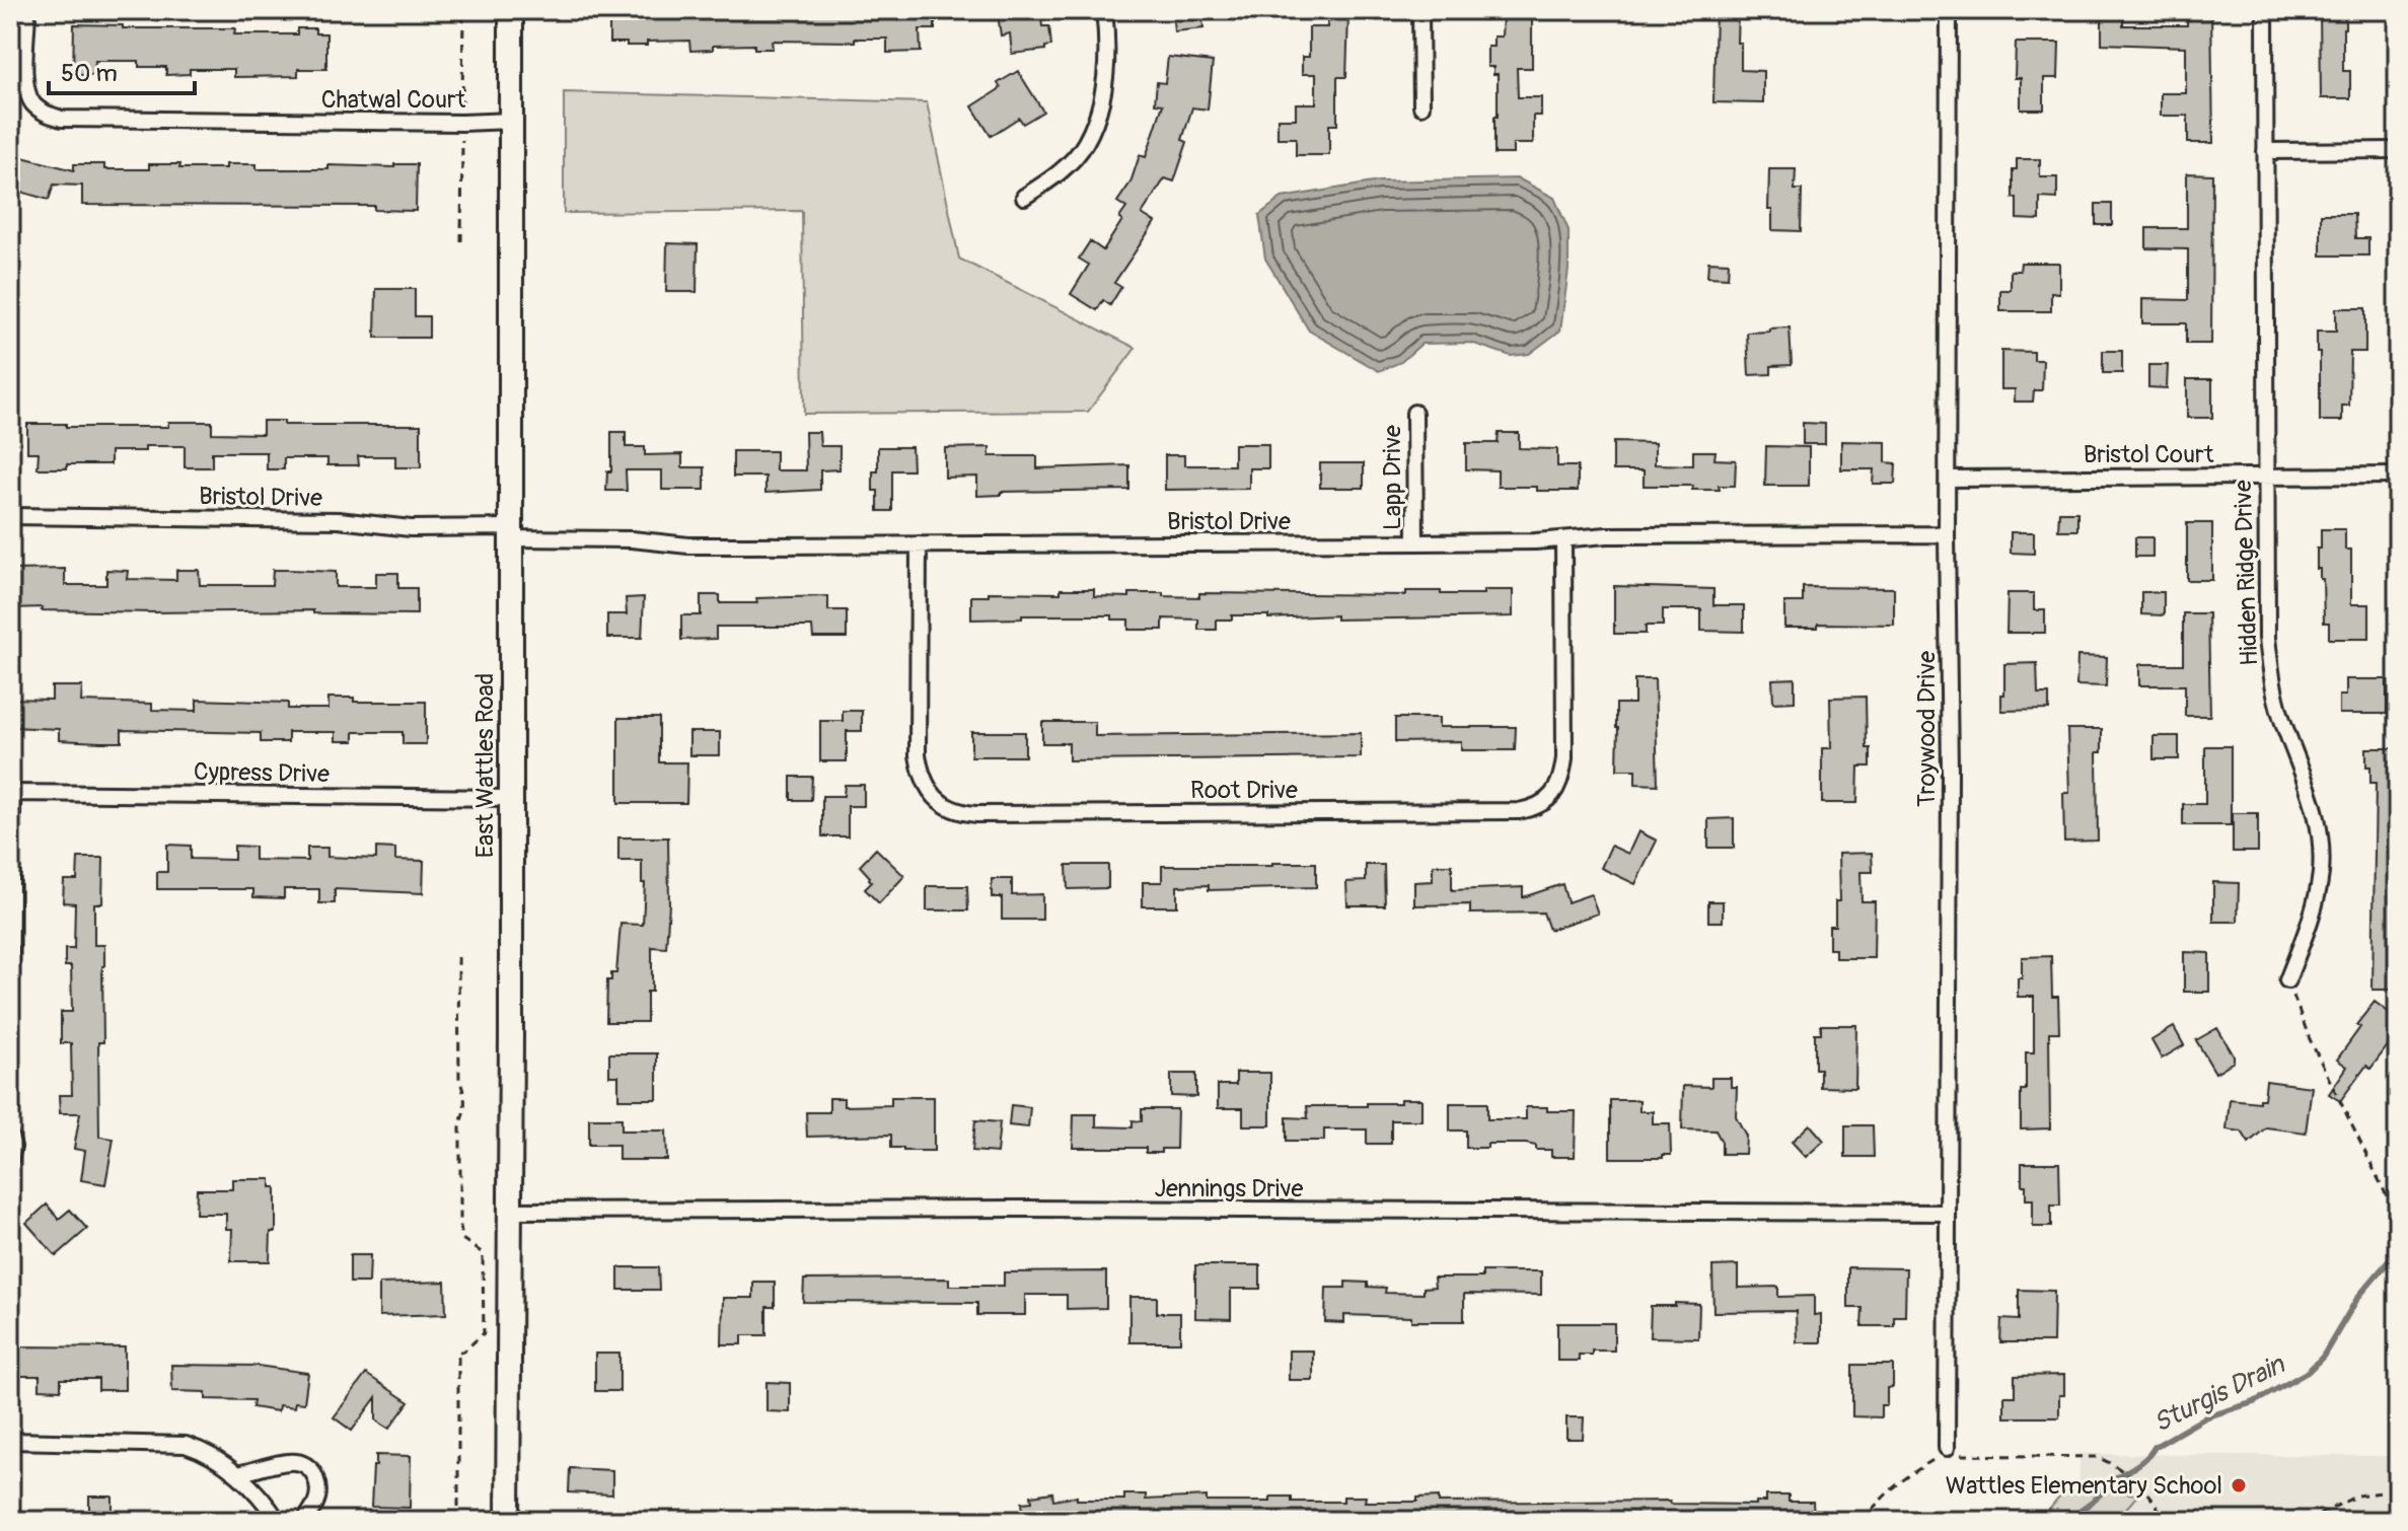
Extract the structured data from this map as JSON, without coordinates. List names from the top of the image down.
{
  "streets": {
    "main road": ["East Wattles Road"],
    "street": [
      "Chatwal Court",
      "Bristol Court",
      "Lapp Drive",
      "Bristol Drive",
      "Hidden Ridge Drive",
      "Troywood Drive",
      "Cypress Drive",
      "Root Drive",
      "Jennings Drive"
    ]
  },
  "crossings": [
    ["Chatwal Court", "East Wattles Road"],
    ["Bristol Court", "Hidden Ridge Drive"],
    ["Bristol Court", "Troywood Drive"],
    ["Lapp Drive", "Bristol Drive"],
    ["Bristol Drive", "Troywood Drive"],
    ["Bristol Drive", "East Wattles Road"],
    ["Bristol Drive", "Root Drive"],
    ["Troywood Drive", "Jennings Drive"],
    ["East Wattles Road", "Cypress Drive"],
    ["East Wattles Road", "Jennings Drive"]
  ],
  "water": ["Sturgis Drain"],
  "places": ["Wattles Elementary School"],
  "scale_bar": "50 m"
}
